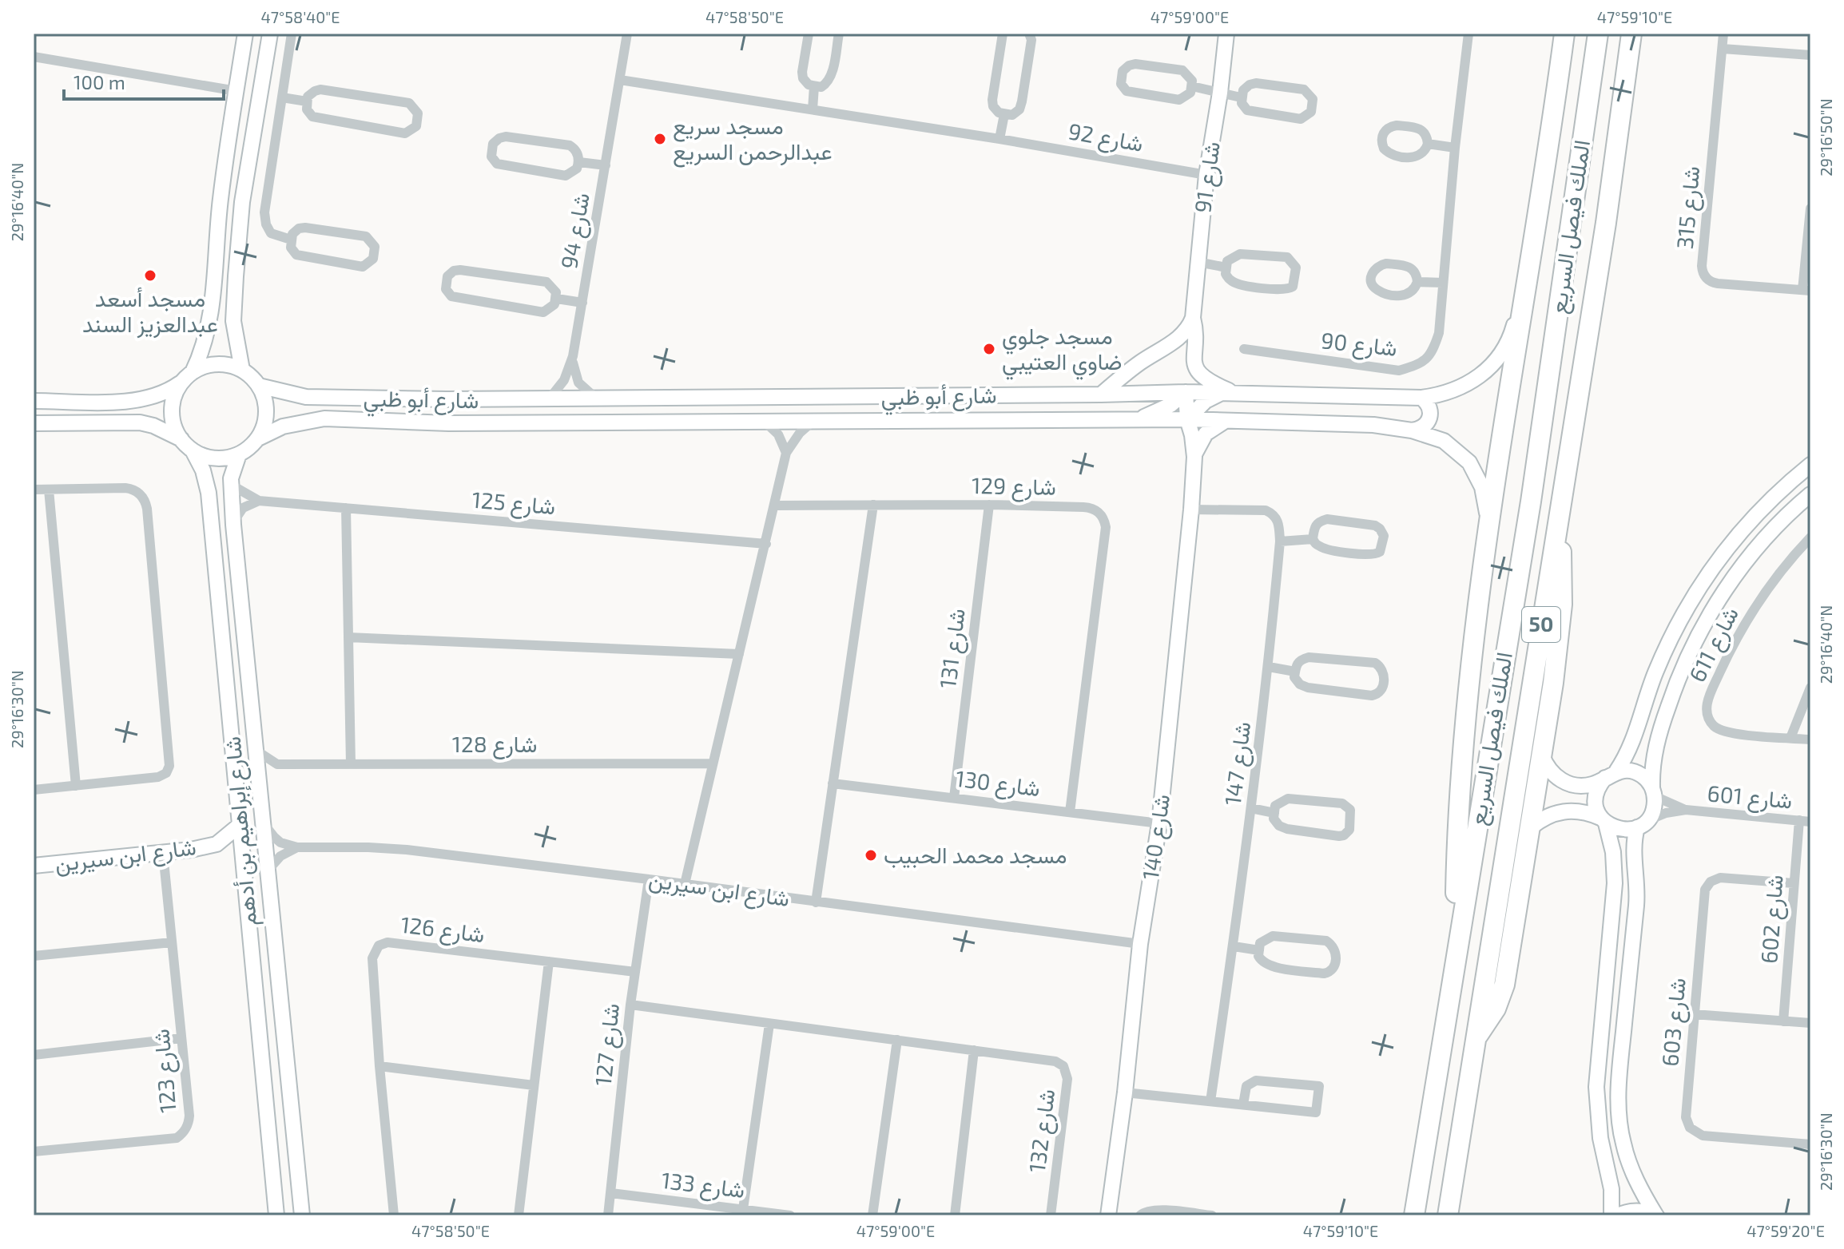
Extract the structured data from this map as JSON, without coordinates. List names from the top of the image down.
{
  "streets": {
    "highway": ["الملك فيصل السريع", "50"],
    "street": [
      "شارع 92",
      "شارع 91",
      "شارع 315",
      "شارع 94",
      "شارع 90",
      "شارع أبو ظبي",
      "شارع 129",
      "شارع 125",
      "شارع 611",
      "شارع 131",
      "شارع 128",
      "شارع 147",
      "شارع 130",
      "شارع 601",
      "شارع إبراهيم بن أدهم",
      "شارع 140",
      "شارع ابن سيرين",
      "شارع 602",
      "شارع 126",
      "شارع 603",
      "شارع 127",
      "شارع 123",
      "شارع 132",
      "شارع 133"
    ]
  },
  "crossings": [
    ["شارع 92", "شارع 91"],
    ["شارع 92", "شارع 94"],
    ["شارع 91", "شارع أبو ظبي"],
    ["شارع 94", "شارع أبو ظبي"],
    ["شارع أبو ظبي", "شارع إبراهيم بن أدهم"],
    ["شارع أبو ظبي", "شارع 140"],
    ["شارع 129", "شارع 131"],
    ["شارع 129", "شارع 130"],
    ["شارع 125", "شارع إبراهيم بن أدهم"],
    ["شارع 131", "شارع 130"],
    ["شارع 147", "شارع 140"],
    ["شارع 130", "شارع 140"],
    ["شارع 601", "شارع 602"],
    ["شارع إبراهيم بن أدهم", "شارع ابن سيرين"],
    ["شارع 140", "شارع ابن سيرين"],
    ["شارع ابن سيرين", "شارع 127"],
    ["شارع ابن سيرين", "شارع 123"],
    ["شارع 602", "شارع 603"],
    ["شارع 126", "شارع 127"],
    ["شارع 127", "شارع 132"],
    ["شارع 127", "شارع 133"]
  ],
  "places": [
    "مسجد سريع عبدالرحمن السريع",
    "مسجد أسعد عبدالعزيز السند",
    "مسجد جلوي ضاوي العتيبي",
    "مسجد محمد الحبيب"
  ],
  "scale_bar": "100 m",
  "coordinates": [
    "47°58'40\"E",
    "47°58'50\"E",
    "47°59'00\"E",
    "47°59'10\"E",
    "29°16'50\"N",
    "29°16'40\"N",
    "29°16'30\"N",
    "47°59'20\"E"
  ]
}
